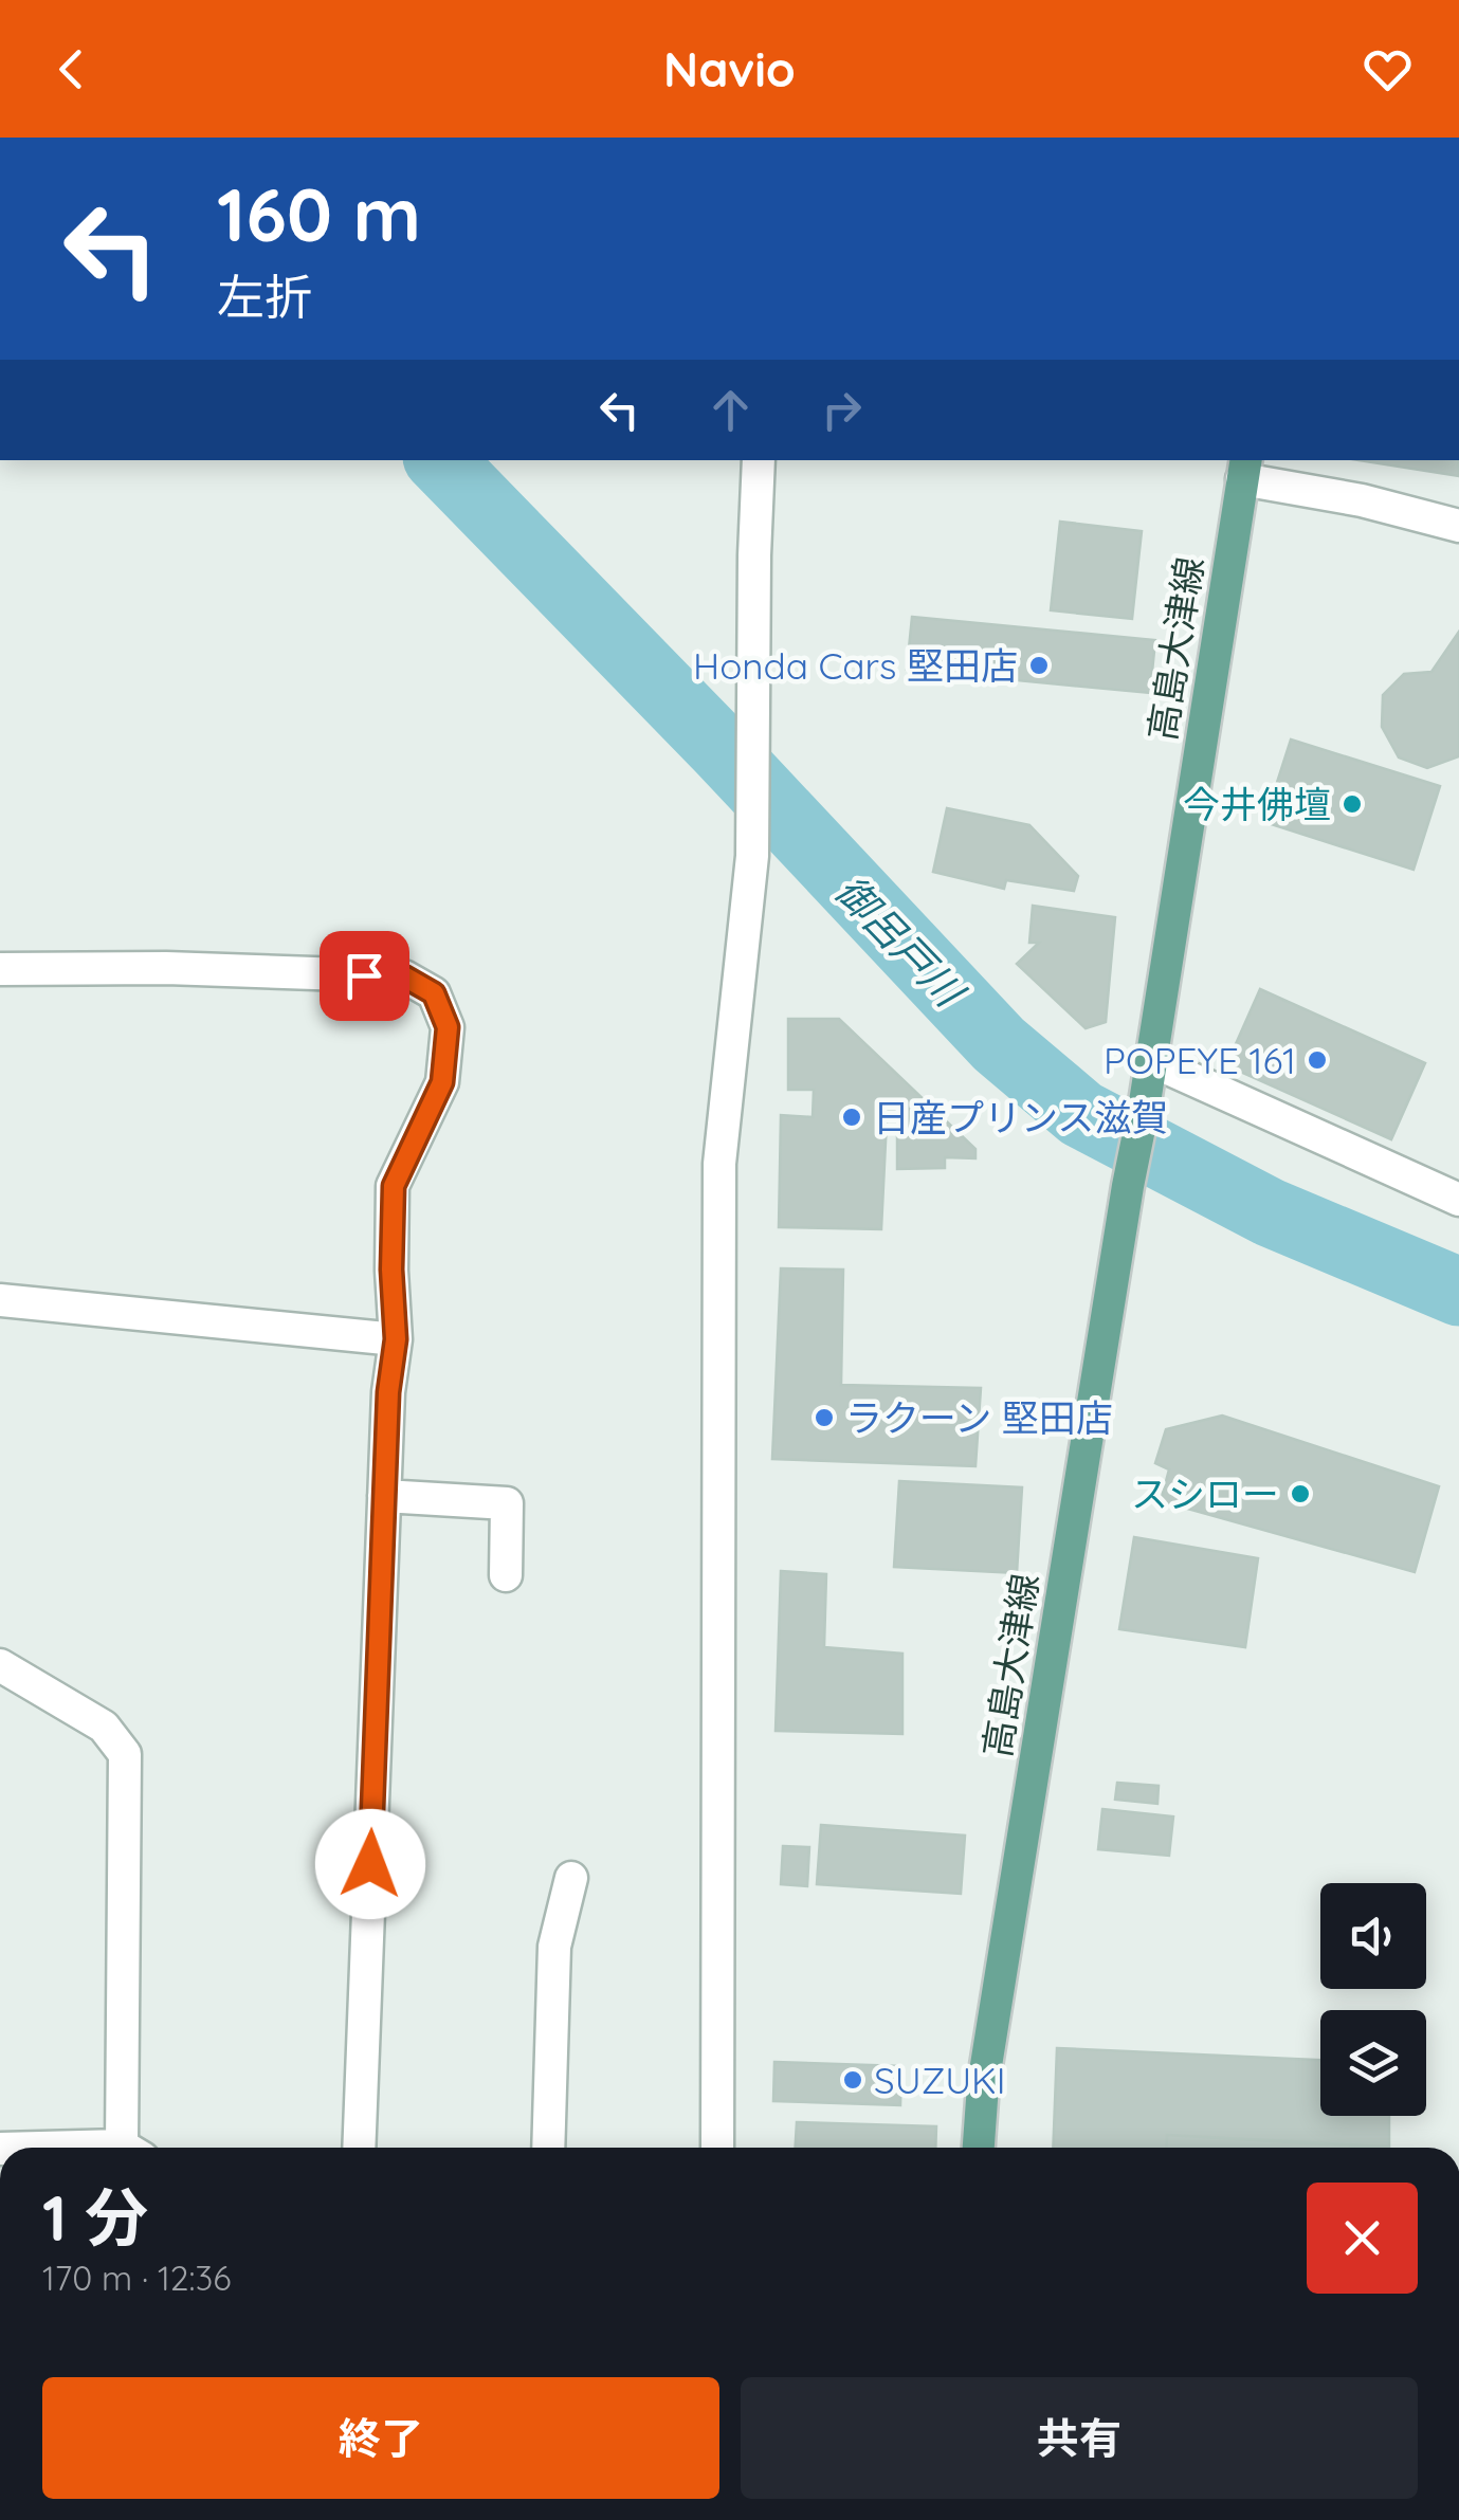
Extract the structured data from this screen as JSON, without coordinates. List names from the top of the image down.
{
  "streets": {
    "main road": ["高島大津線"]
  },
  "water": ["御呂戸川"],
  "places": [
    "Honda Cars 堅田店",
    "今井佛壇",
    "POPEYE 161",
    "日産プリンス滋賀",
    "ラクーン 堅田店",
    "スシロー",
    "SUZUKI"
  ],
  "page": {
    "header": "Navio",
    "turn": ["160 m", "左折"],
    "heading": ["1 分", "170 m · 12:36"],
    "buttons": ["終了", "共有"]
  }
}
